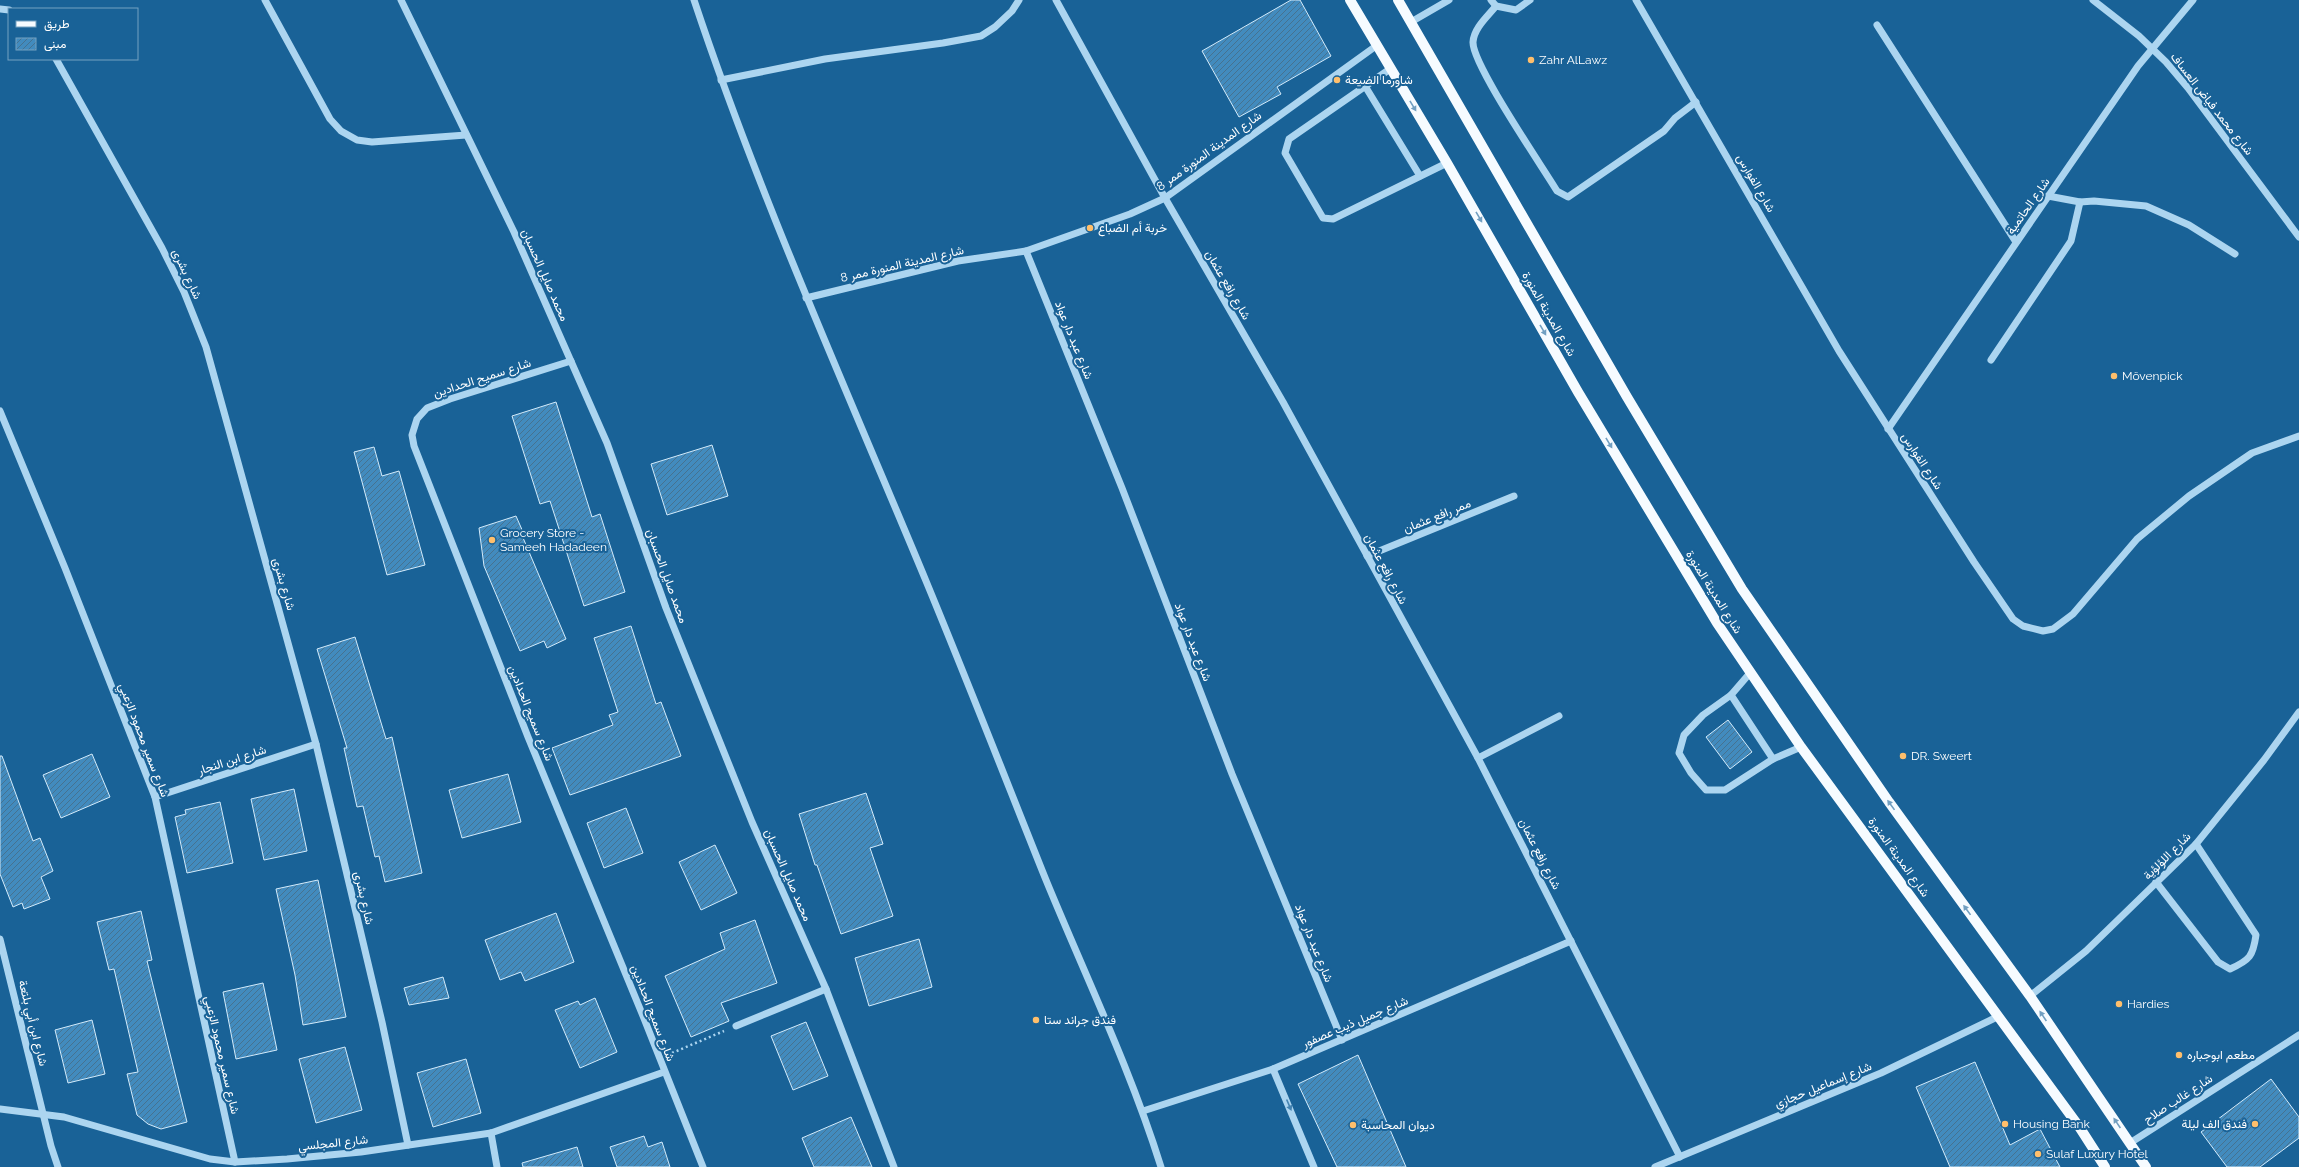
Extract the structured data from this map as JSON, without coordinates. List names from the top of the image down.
{
  "streets": {
    "main road": ["شارع المدينة المنورة"],
    "street": [
      "شارع محمد فياض العساف",
      "شارع المدينة المنورة ممر 8",
      "شارع الفوارس",
      "شارع الحاتمية",
      "شارع بشرى",
      "محمد صايل الحسبان",
      "شارع رافع عثمان",
      "شارع عبد دار عواد",
      "شارع سميح الحدادين",
      "ممر رافع عثمان",
      "شارع سمير محمود الزعبي",
      "شارع ابن النجار",
      "شارع اللؤلؤية",
      "شارع جميل ذيب عصفور",
      "شارع ابن أبي بلتعة",
      "شارع إسماعيل حجازي",
      "شارع غالب صلاح",
      "شارع المجلسي"
    ]
  },
  "crossings": [
    ["شارع محمد فياض العساف", "شارع الحاتمية"],
    ["شارع المدينة المنورة ممر 8", "شارع رافع عثمان"],
    ["شارع المدينة المنورة ممر 8", "شارع المدينة المنورة"],
    ["شارع المدينة المنورة ممر 8", "شارع عبد دار عواد"],
    ["شارع الفوارس", "شارع الحاتمية"],
    ["شارع بشرى", "شارع ابن النجار"],
    ["شارع بشرى", "شارع المجلسي"],
    ["محمد صايل الحسبان", "شارع سميح الحدادين"],
    ["شارع رافع عثمان", "ممر رافع عثمان"],
    ["شارع رافع عثمان", "شارع جميل ذيب عصفور"],
    ["شارع رافع عثمان", "شارع إسماعيل حجازي"],
    ["شارع المدينة المنورة", "شارع اللؤلؤية"],
    ["شارع المدينة المنورة", "شارع إسماعيل حجازي"],
    ["شارع المدينة المنورة", "شارع غالب صلاح"],
    ["شارع عبد دار عواد", "شارع جميل ذيب عصفور"],
    ["شارع سميح الحدادين", "شارع المجلسي"],
    ["شارع سمير محمود الزعبي", "شارع ابن النجار"],
    ["شارع سمير محمود الزعبي", "شارع المجلسي"],
    ["شارع ابن أبي بلتعة", "شارع المجلسي"]
  ],
  "places": [
    "Zahr AlLawz",
    "شاورما الضيعة",
    "خربة أم الضباع",
    "Mövenpick",
    "Grocery Store - Sameeh Hadadeen",
    "DR. Sweert",
    "Hardies",
    "فندق جراند ستا",
    "مطعم ابوجباره",
    "Housing Bank",
    "فندق الف ليلة",
    "ديوان المحاسبة",
    "Sulaf Luxury Hotel"
  ],
  "legend": ["طريق", "مبنى"]
}
